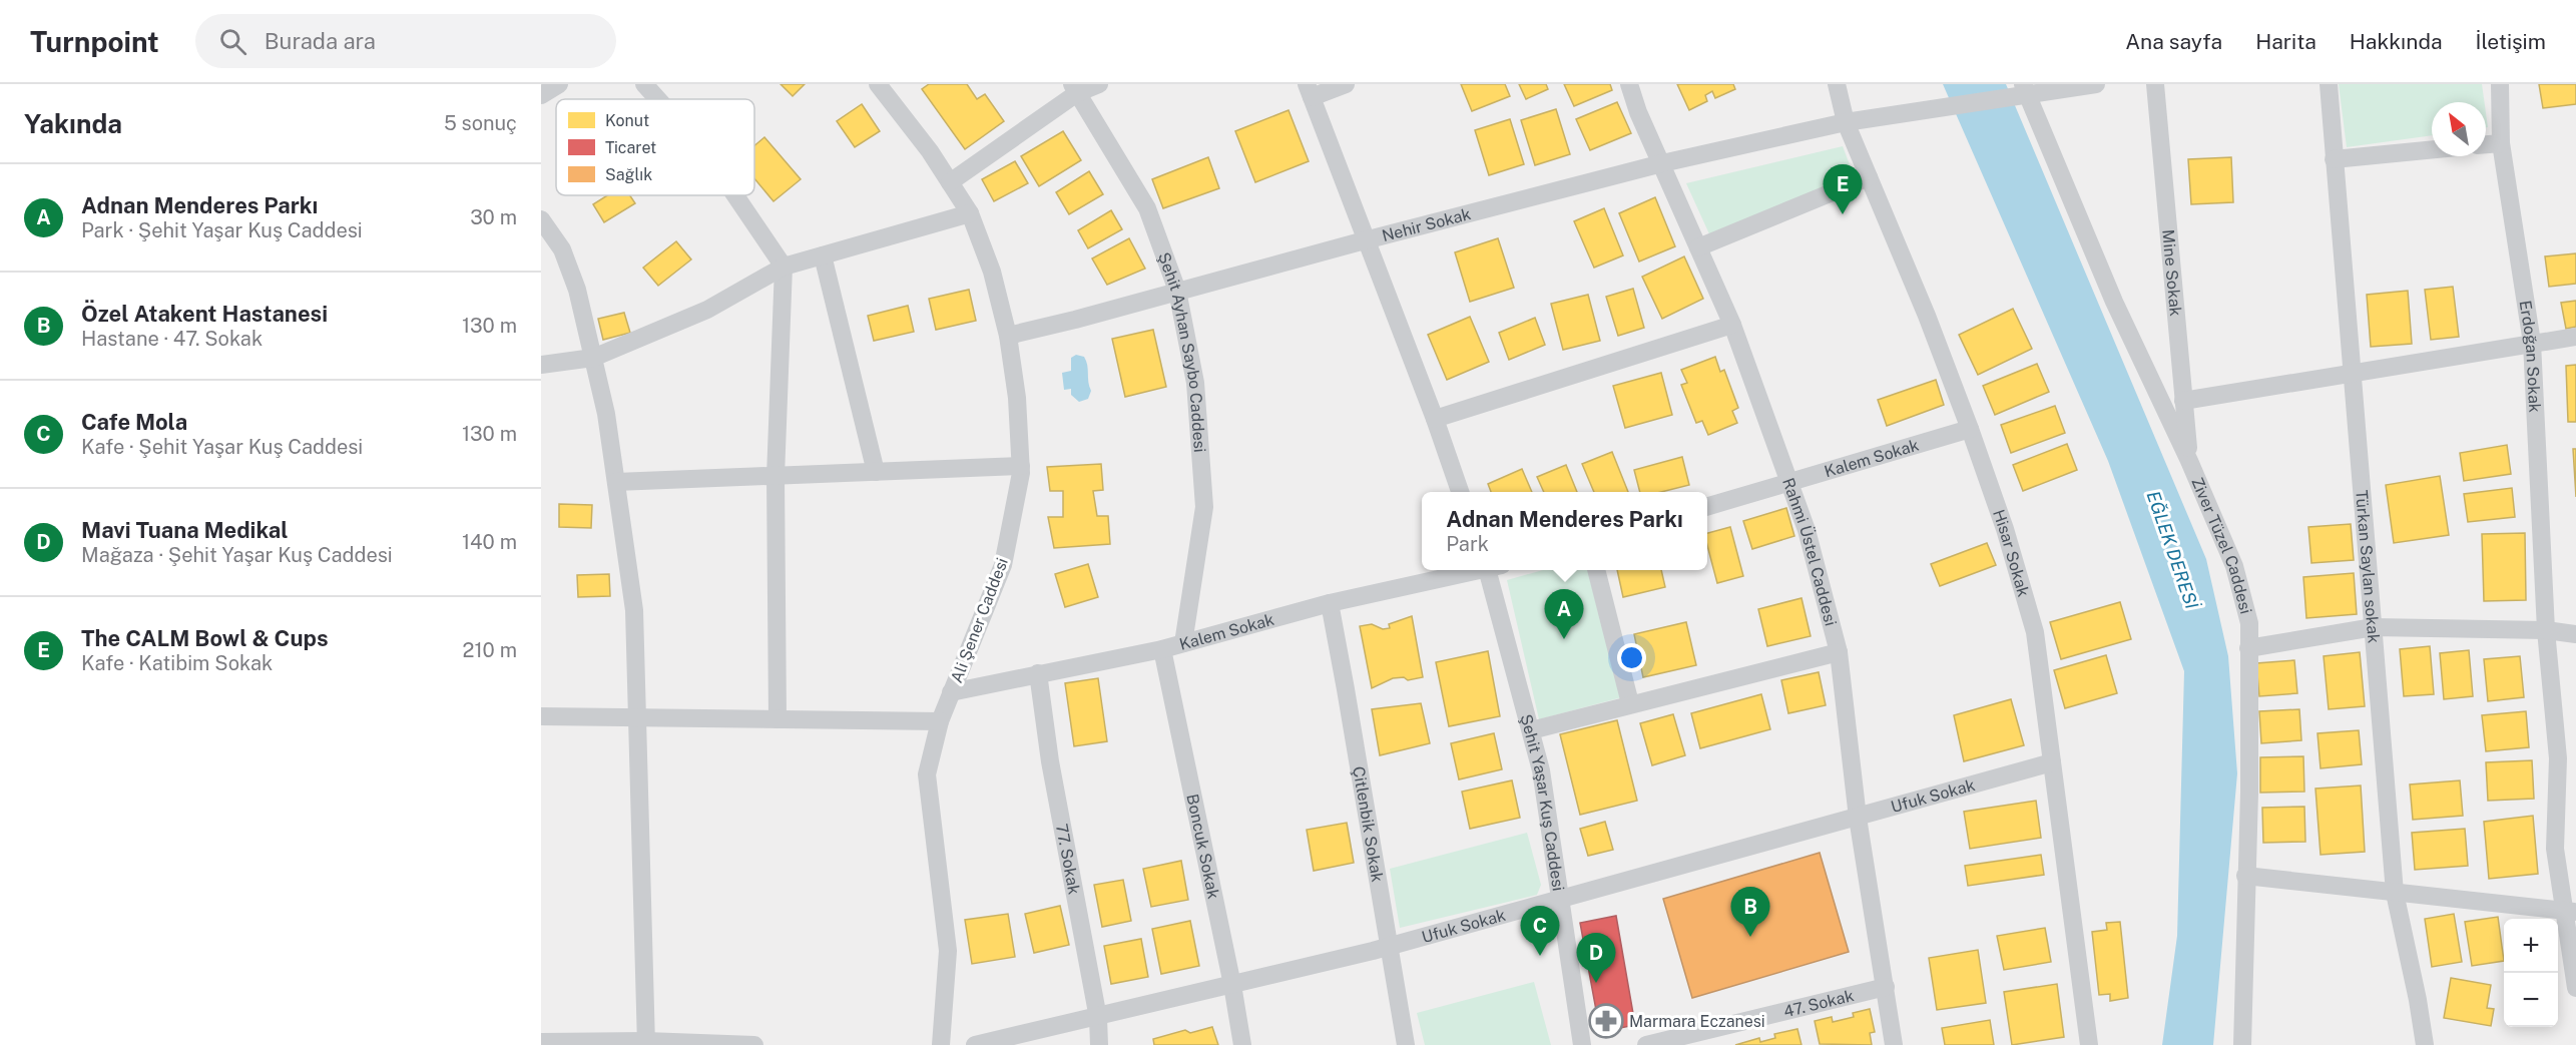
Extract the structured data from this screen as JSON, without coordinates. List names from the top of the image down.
{
  "streets": {
    "street": [
      "Nehir Sokak",
      "Mine Sokak",
      "Şehit Ayhan Saybo Caddesi",
      "Erdoğan Sokak",
      "Kalem Sokak",
      "Ziver Tüzel Caddesi",
      "Rahmi Üstel Caddesi",
      "Hisar Sokak",
      "Türkan Saylan sokak",
      "Ali Şener Caddesi",
      "Ufuk Sokak",
      "Şehit Yaşar Kuş Caddesi",
      "Çitlenbik Sokak",
      "Boncuk Sokak",
      "77. Sokak",
      "47. Sokak"
    ]
  },
  "crossings": [
    ["Nehir Sokak", "Şehit Ayhan Saybo Caddesi"],
    ["Nehir Sokak", "Ziver Tüzel Caddesi"],
    ["Nehir Sokak", "Rahmi Üstel Caddesi"],
    ["Nehir Sokak", "Hisar Sokak"],
    ["Nehir Sokak", "Ali Şener Caddesi"],
    ["Mine Sokak", "Ziver Tüzel Caddesi"],
    ["Şehit Ayhan Saybo Caddesi", "Kalem Sokak"],
    ["Kalem Sokak", "Rahmi Üstel Caddesi"],
    ["Kalem Sokak", "Hisar Sokak"],
    ["Kalem Sokak", "Ali Şener Caddesi"],
    ["Kalem Sokak", "Çitlenbik Sokak"],
    ["Kalem Sokak", "Boncuk Sokak"],
    ["Kalem Sokak", "77. Sokak"],
    ["Rahmi Üstel Caddesi", "Ufuk Sokak"],
    ["Rahmi Üstel Caddesi", "47. Sokak"],
    ["Hisar Sokak", "Ufuk Sokak"],
    ["Ufuk Sokak", "Şehit Yaşar Kuş Caddesi"],
    ["Ufuk Sokak", "Çitlenbik Sokak"],
    ["Ufuk Sokak", "Boncuk Sokak"],
    ["Ufuk Sokak", "77. Sokak"]
  ],
  "water": ["EĞLEK DERESİ"],
  "places": {
    "pharmacy": ["Marmara Eczanesi"]
  },
  "legend": ["Konut", "Ticaret", "Sağlık"],
  "north": "top left",
  "page": {
    "header": "Turnpoint",
    "search": "Burada ara",
    "nav": [
      "Ana sayfa",
      "Harita",
      "Hakkında",
      "İletişim"
    ],
    "heading": ["Yakında", "5 sonuç"],
    "list": [
      {
        "mark": "A",
        "name": "Adnan Menderes Parkı",
        "note": "Park · Şehit Yaşar Kuş Caddesi",
        "value": "30 m"
      },
      {
        "mark": "B",
        "name": "Özel Atakent Hastanesi",
        "note": "Hastane · 47. Sokak",
        "value": "130 m"
      },
      {
        "mark": "C",
        "name": "Cafe Mola",
        "note": "Kafe · Şehit Yaşar Kuş Caddesi",
        "value": "130 m"
      },
      {
        "mark": "D",
        "name": "Mavi Tuana Medikal",
        "note": "Mağaza · Şehit Yaşar Kuş Caddesi",
        "value": "140 m"
      },
      {
        "mark": "E",
        "name": "The CALM Bowl & Cups",
        "note": "Kafe · Katibim Sokak",
        "value": "210 m"
      }
    ],
    "pins": [
      "E",
      "A",
      "B",
      "C",
      "D"
    ],
    "popup": ["Adnan Menderes Parkı", "Park"],
    "map_buttons": ["+", "−"]
  }
}
